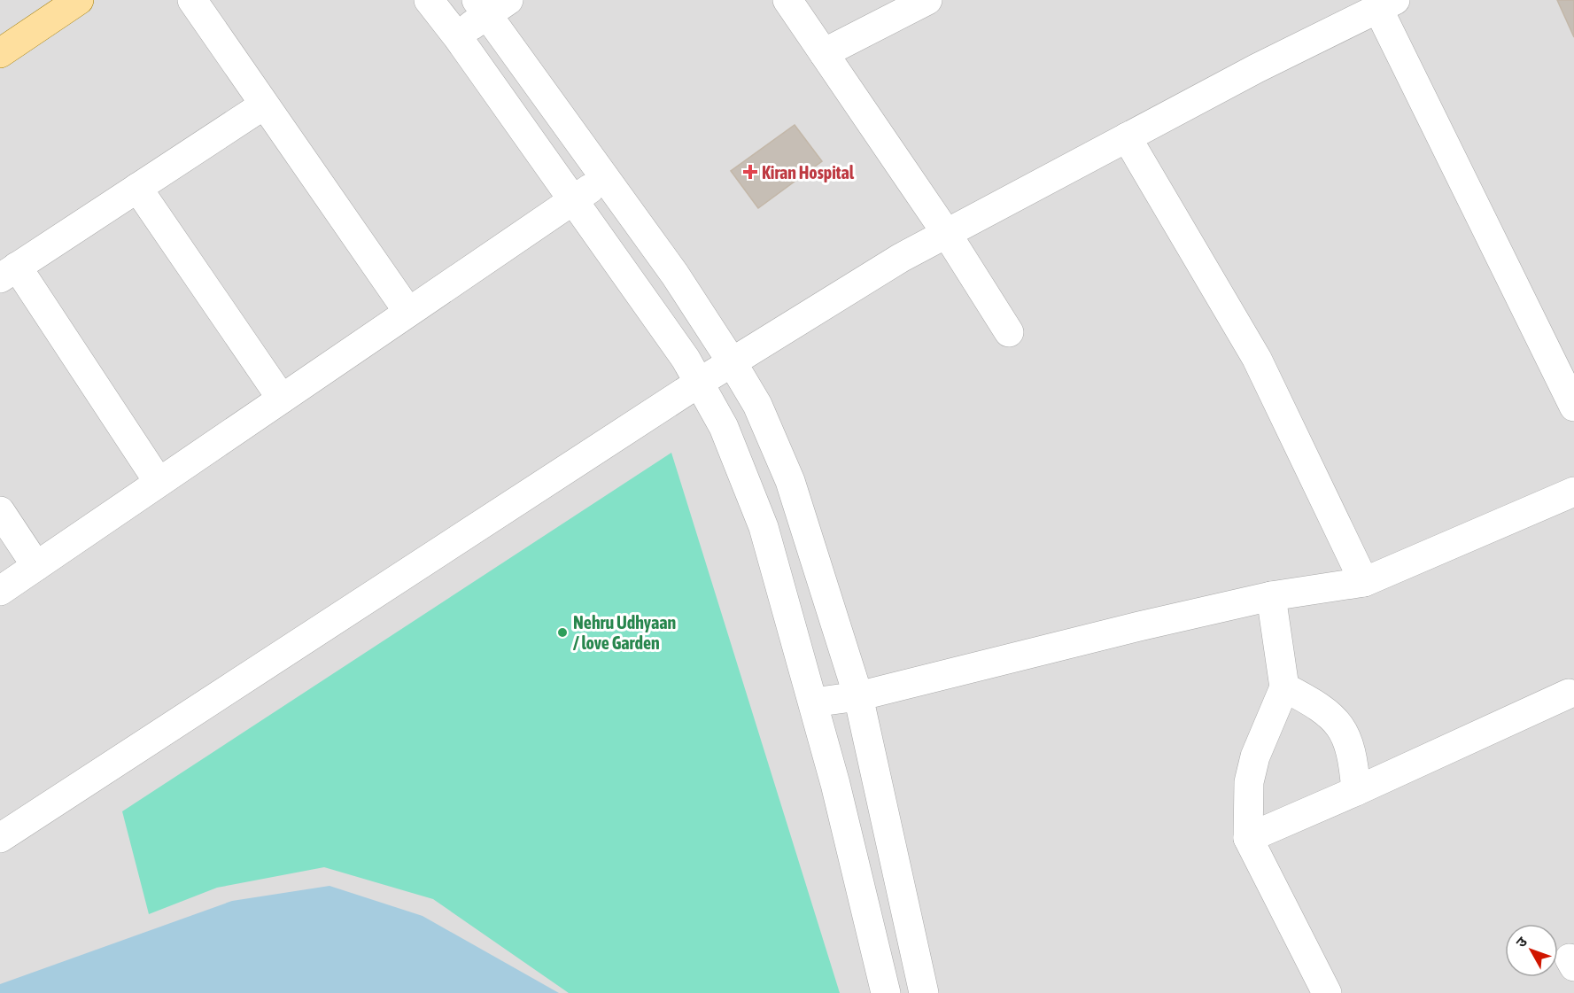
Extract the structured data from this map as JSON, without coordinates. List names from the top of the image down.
{
  "places": {
    "health": ["Kiran Hospital"],
    "other": ["Nehru Udhyaan / love Garden"]
  },
  "north": "top left"
}
